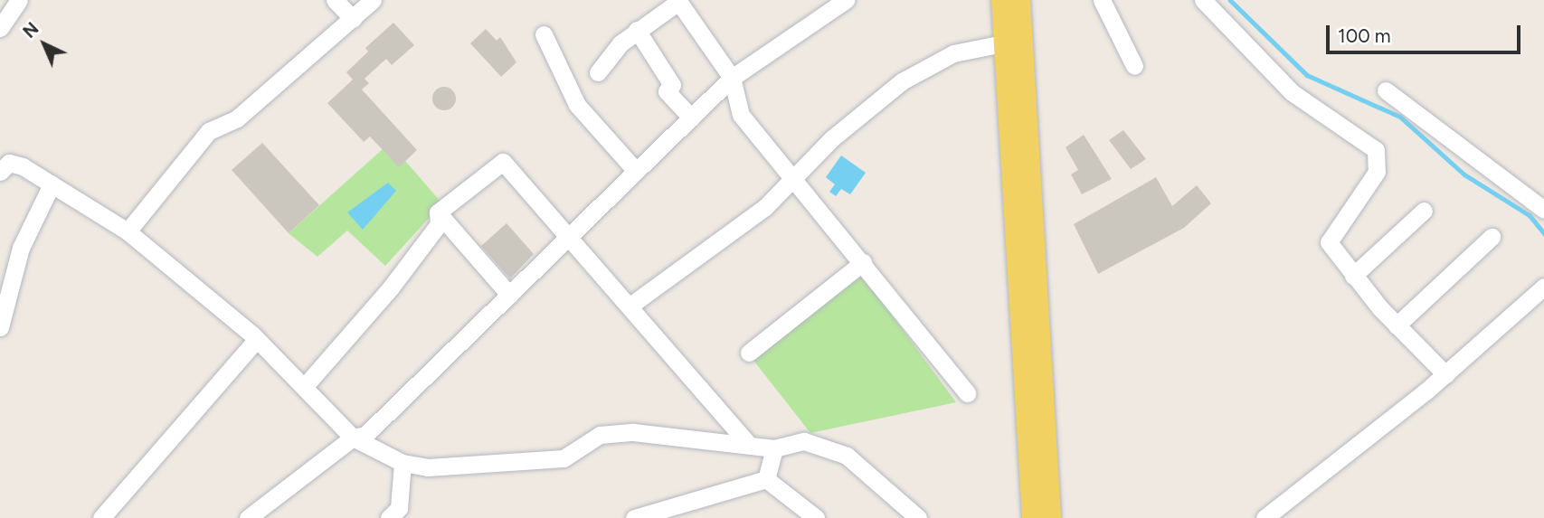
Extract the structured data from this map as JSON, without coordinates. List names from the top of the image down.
{
  "scale_bar": "100 m",
  "north": "top left"
}
